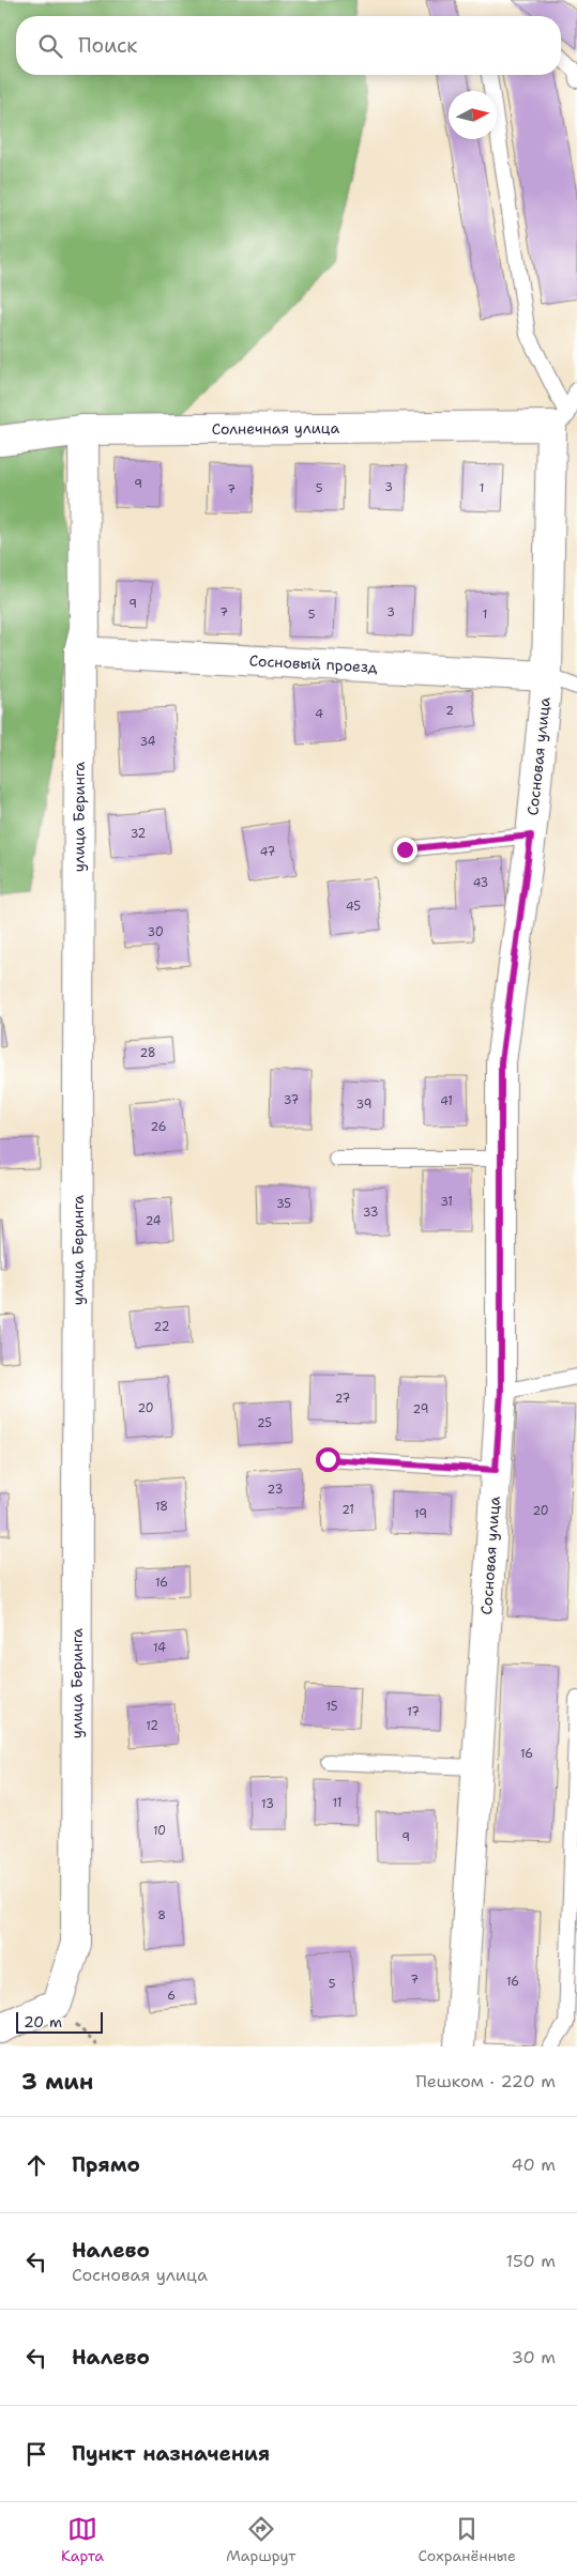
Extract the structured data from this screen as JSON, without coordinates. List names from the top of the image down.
{
  "streets": {
    "street": [
      "Солнечная улица",
      "Сосновый проезд",
      "Сосновая улица",
      "улица Беринга"
    ]
  },
  "crossings": [
    ["Солнечная улица", "Сосновая улица"],
    ["Солнечная улица", "улица Беринга"],
    ["Сосновый проезд", "Сосновая улица"],
    ["Сосновый проезд", "улица Беринга"]
  ],
  "house_numbers": [
    "9",
    "3",
    "5",
    "1",
    "7",
    "9",
    "7",
    "3",
    "5",
    "1",
    "2",
    "4",
    "34",
    "32",
    "47",
    "43",
    "45",
    "30",
    "28",
    "37",
    "41",
    "39",
    "26",
    "31",
    "35",
    "33",
    "24",
    "22",
    "27",
    "20",
    "29",
    "25",
    "23",
    "18",
    "21",
    "20",
    "19",
    "16",
    "14",
    "15",
    "17",
    "12",
    "16",
    "11",
    "13",
    "10",
    "9",
    "8",
    "7",
    "16",
    "5",
    "6"
  ],
  "scale_bar": "20 m",
  "north": "right",
  "page": {
    "search": "Поиск",
    "scale": "20 m",
    "heading": ["3 мин", "Пешком · 220 m"],
    "list": [
      ["Прямо", "40 m"],
      ["Налево", "Сосновая улица", "150 m"],
      ["Налево", "30 m"],
      "Пункт назначения"
    ],
    "nav": ["Карта", "Маршрут", "Сохранённые"]
  }
}
